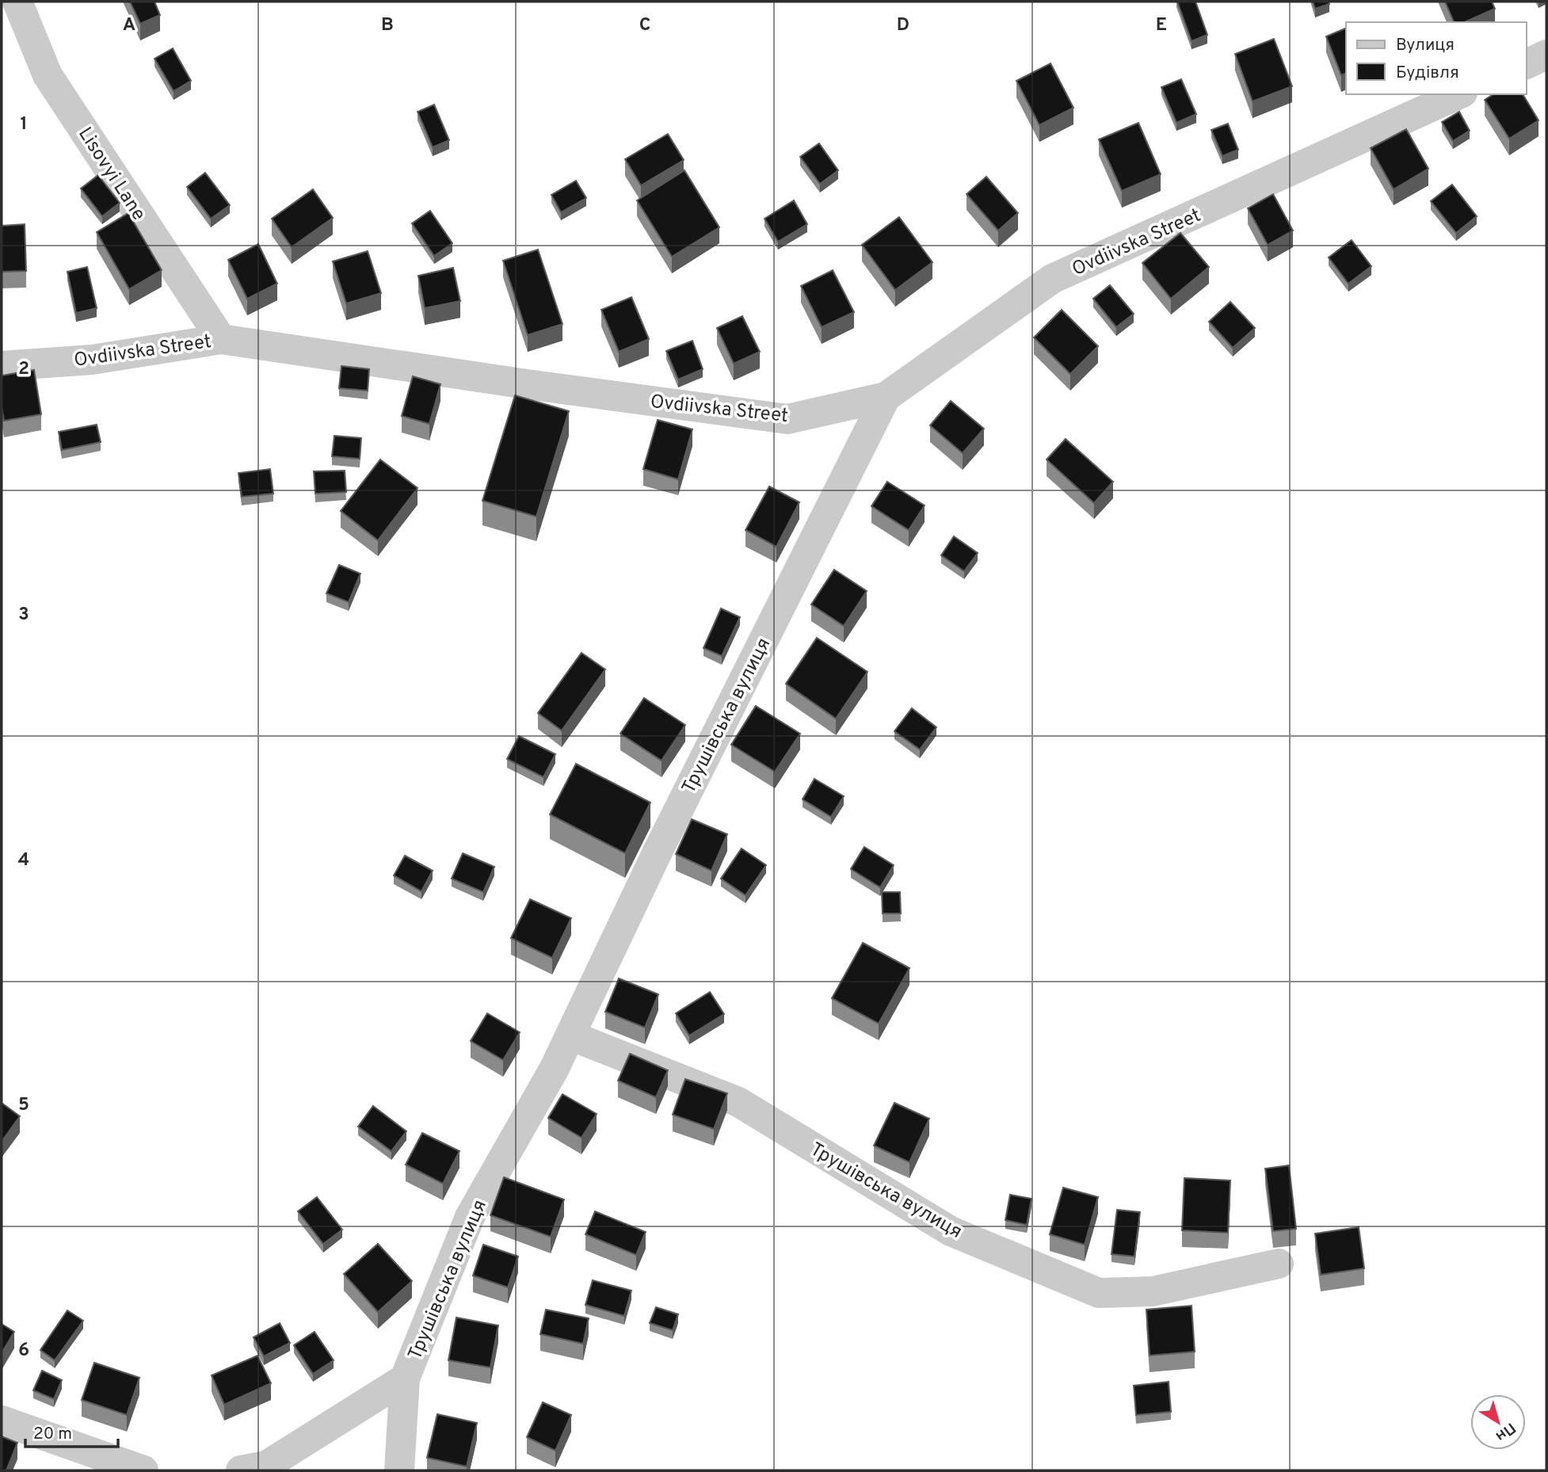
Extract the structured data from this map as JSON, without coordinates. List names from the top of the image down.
{
  "streets": {
    "street": ["Lisovyi Lane", "Ovdiivska Street", "Трушівська вулиця"]
  },
  "crossings": [
    ["Lisovyi Lane", "Ovdiivska Street"],
    ["Ovdiivska Street", "Трушівська вулиця"]
  ],
  "legend": ["Вулиця", "Будівля"],
  "scale_bar": "20 m",
  "north": "bottom right",
  "grid": {
    "columns": [
      "A",
      "B",
      "C",
      "D",
      "E"
    ],
    "rows": [
      "1",
      "2",
      "3",
      "4",
      "5",
      "6"
    ]
  }
}
